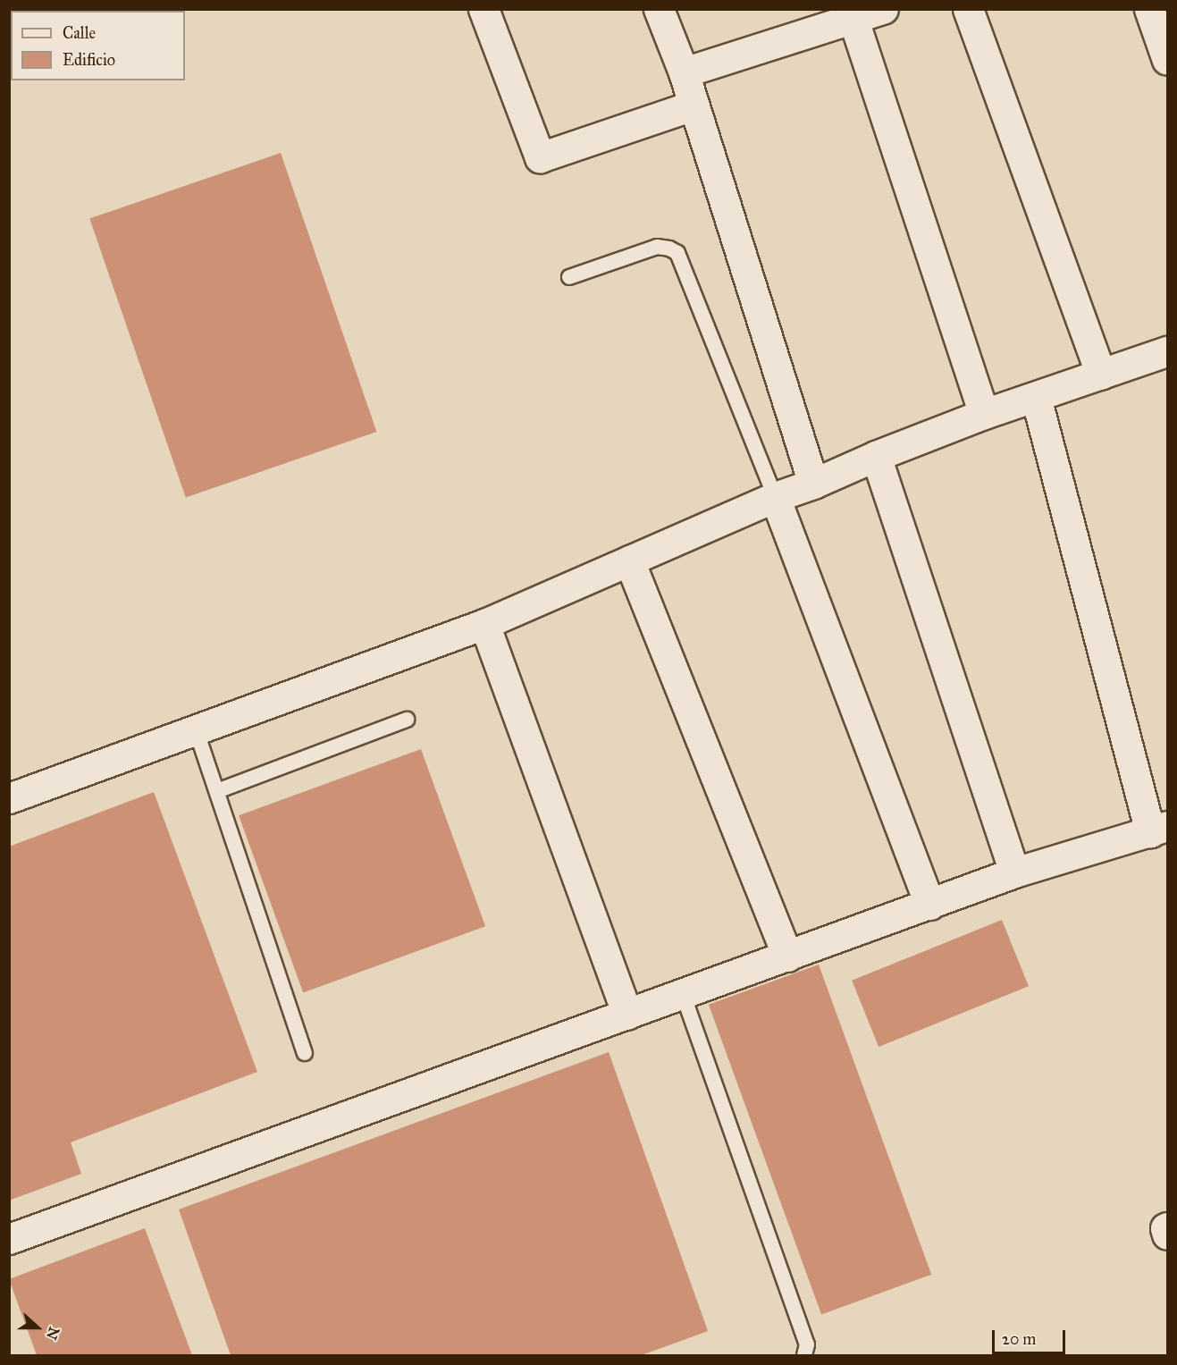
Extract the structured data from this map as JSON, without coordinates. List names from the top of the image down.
{
  "legend": ["Calle", "Edificio"],
  "scale_bar": "20 m",
  "north": "right"
}
